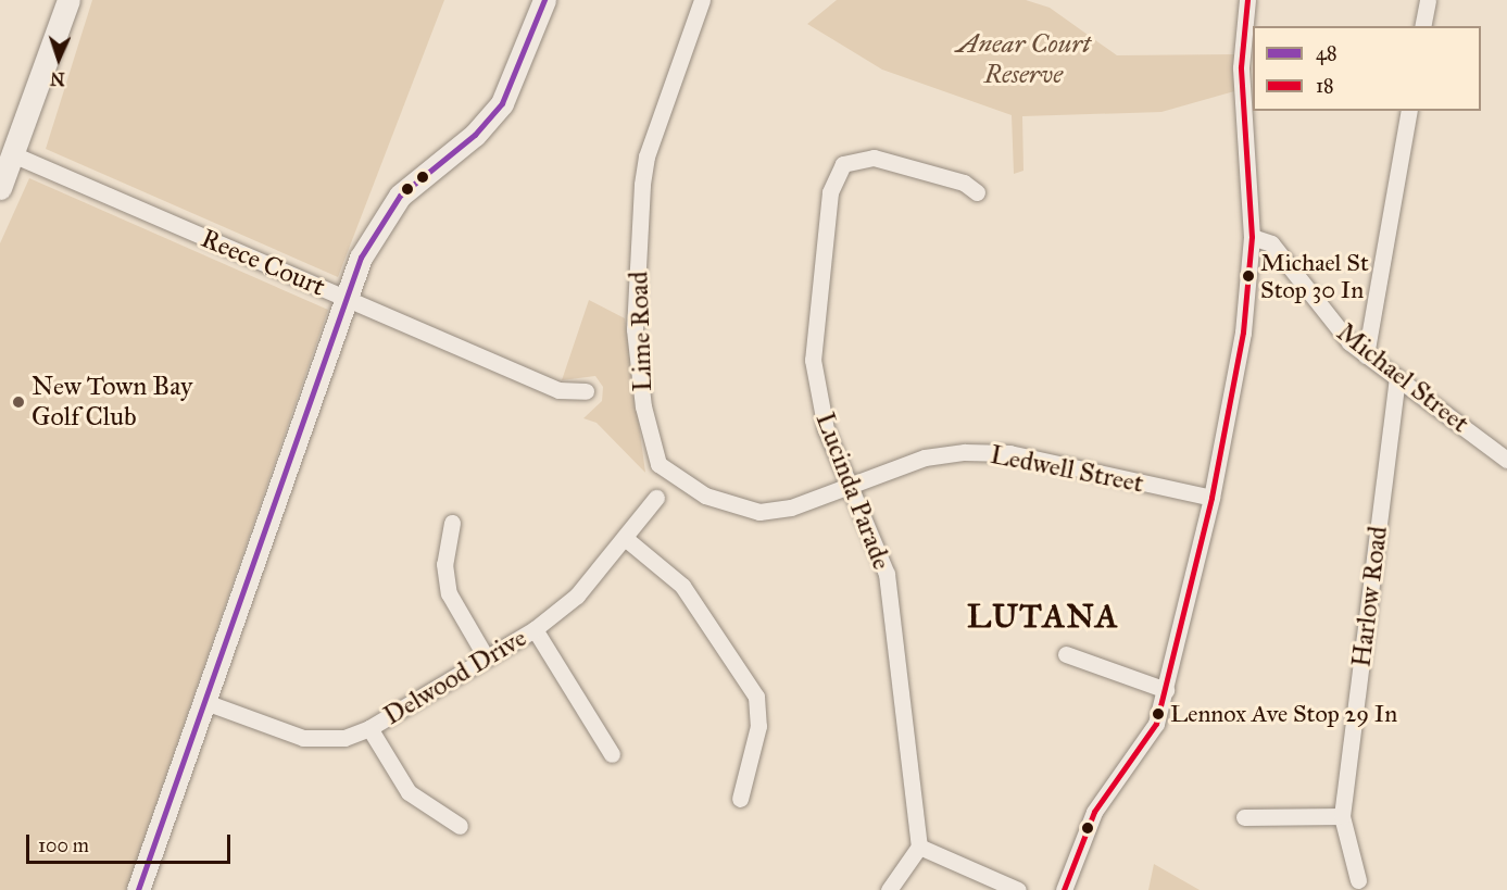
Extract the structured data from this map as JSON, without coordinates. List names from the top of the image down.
{
  "streets": {
    "street": [
      "Reece Court",
      "Lime Road",
      "Michael Street",
      "Ledwell Street",
      "Lucinda Parade",
      "Harlow Road",
      "Delwood Drive"
    ]
  },
  "crossings": [
    ["Lime Road", "Ledwell Street"],
    ["Lime Road", "Lucinda Parade"],
    ["Michael Street", "Harlow Road"],
    ["Ledwell Street", "Lucinda Parade"]
  ],
  "districts": ["LUTANA"],
  "parks": ["Anear Court Reserve"],
  "places": ["Michael St Stop 30 In", "New Town Bay Golf Club", "Lennox Ave Stop 29 In"],
  "lines": ["transit line 48", "transit line 18"],
  "legend": ["48", "18"],
  "scale_bar": "100 m",
  "north": "bottom"
}
